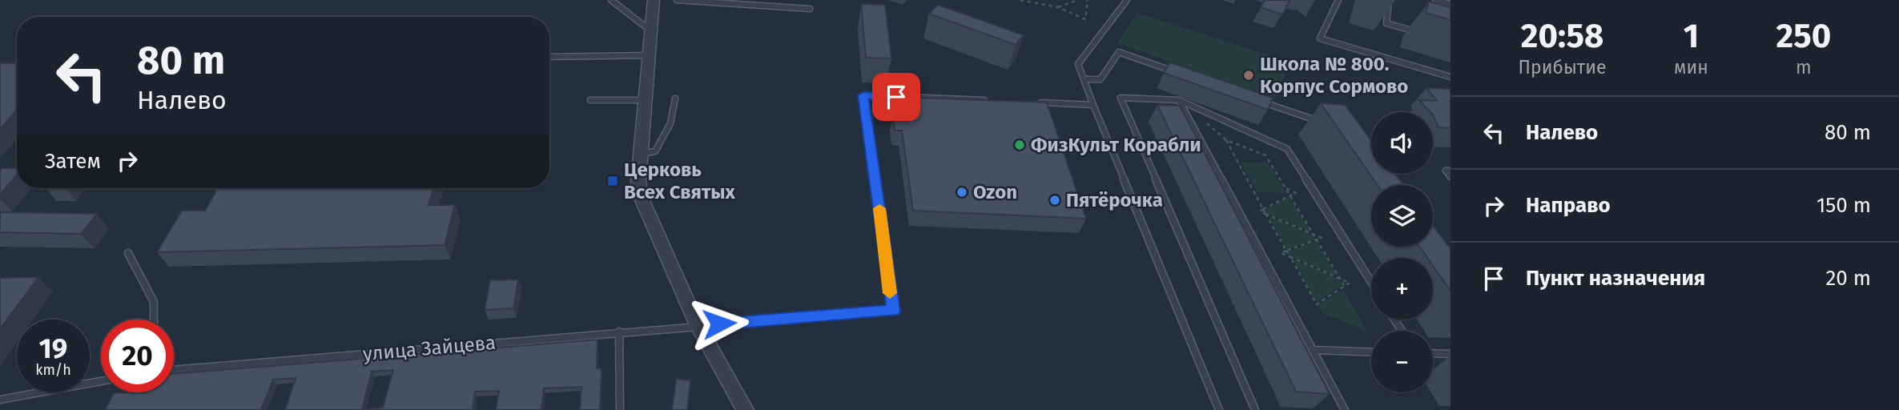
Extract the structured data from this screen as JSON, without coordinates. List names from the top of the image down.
{
  "streets": {
    "lane": ["улица Зайцева"]
  },
  "places": {
    "other": [
      "Школа № 800. Корпус Сормово",
      "ФизКульт Корабли",
      "Ozon",
      "Пятёрочка"
    ],
    "transit": ["Церковь Всех Святых"]
  },
  "page": {
    "eta": [
      "20:58",
      "Прибытие",
      "1",
      "мин",
      "250",
      "m"
    ],
    "turn": ["80 m", "Налево"],
    "list": [
      {
        "name": "Налево",
        "value": "80 m"
      },
      {
        "name": "Направо",
        "value": "150 m"
      },
      {
        "name": "Пункт назначения",
        "value": "20 m"
      }
    ],
    "map_buttons": ["+", "−"],
    "then": "Затем",
    "speed": "19 km/h",
    "limit": "20"
  }
}
